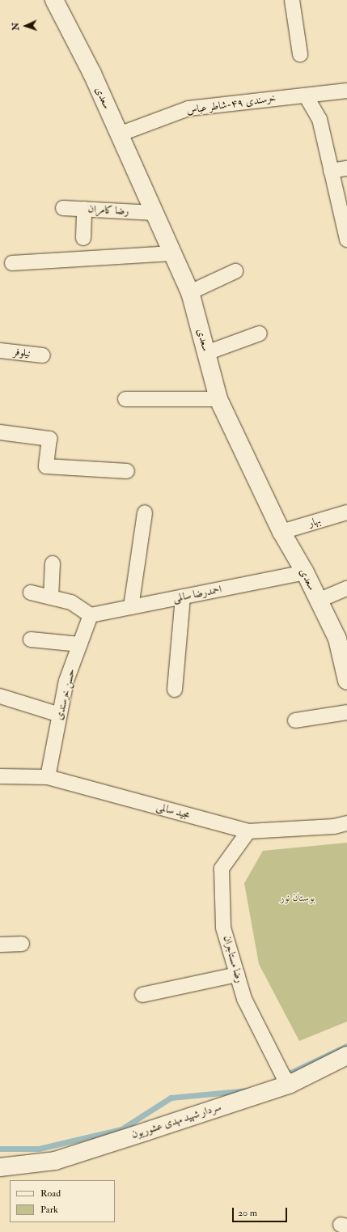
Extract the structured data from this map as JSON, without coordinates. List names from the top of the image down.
{
  "streets": {
    "street": [
      "سعدی",
      "خرسندی ۴۹-شاطر عباس",
      "رضا کامران",
      "نیلوفر",
      "بهار",
      "احمدرضا سالمی",
      "حسن خرسندی",
      "مجید سالمی",
      "رضا مستاجران",
      "سردار شهید مهدی عشوریون"
    ]
  },
  "crossings": [
    ["سعدی", "خرسندی ۴۹-شاطر عباس"],
    ["سعدی", "رضا کامران"],
    ["سعدی", "بهار"],
    ["سعدی", "احمدرضا سالمی"],
    ["احمدرضا سالمی", "حسن خرسندی"],
    ["حسن خرسندی", "مجید سالمی"],
    ["مجید سالمی", "رضا مستاجران"],
    ["رضا مستاجران", "سردار شهید مهدی عشوریون"]
  ],
  "parks": ["بوستان نور"],
  "legend": ["Road", "Park"],
  "scale_bar": "20 m",
  "north": "left"
}
